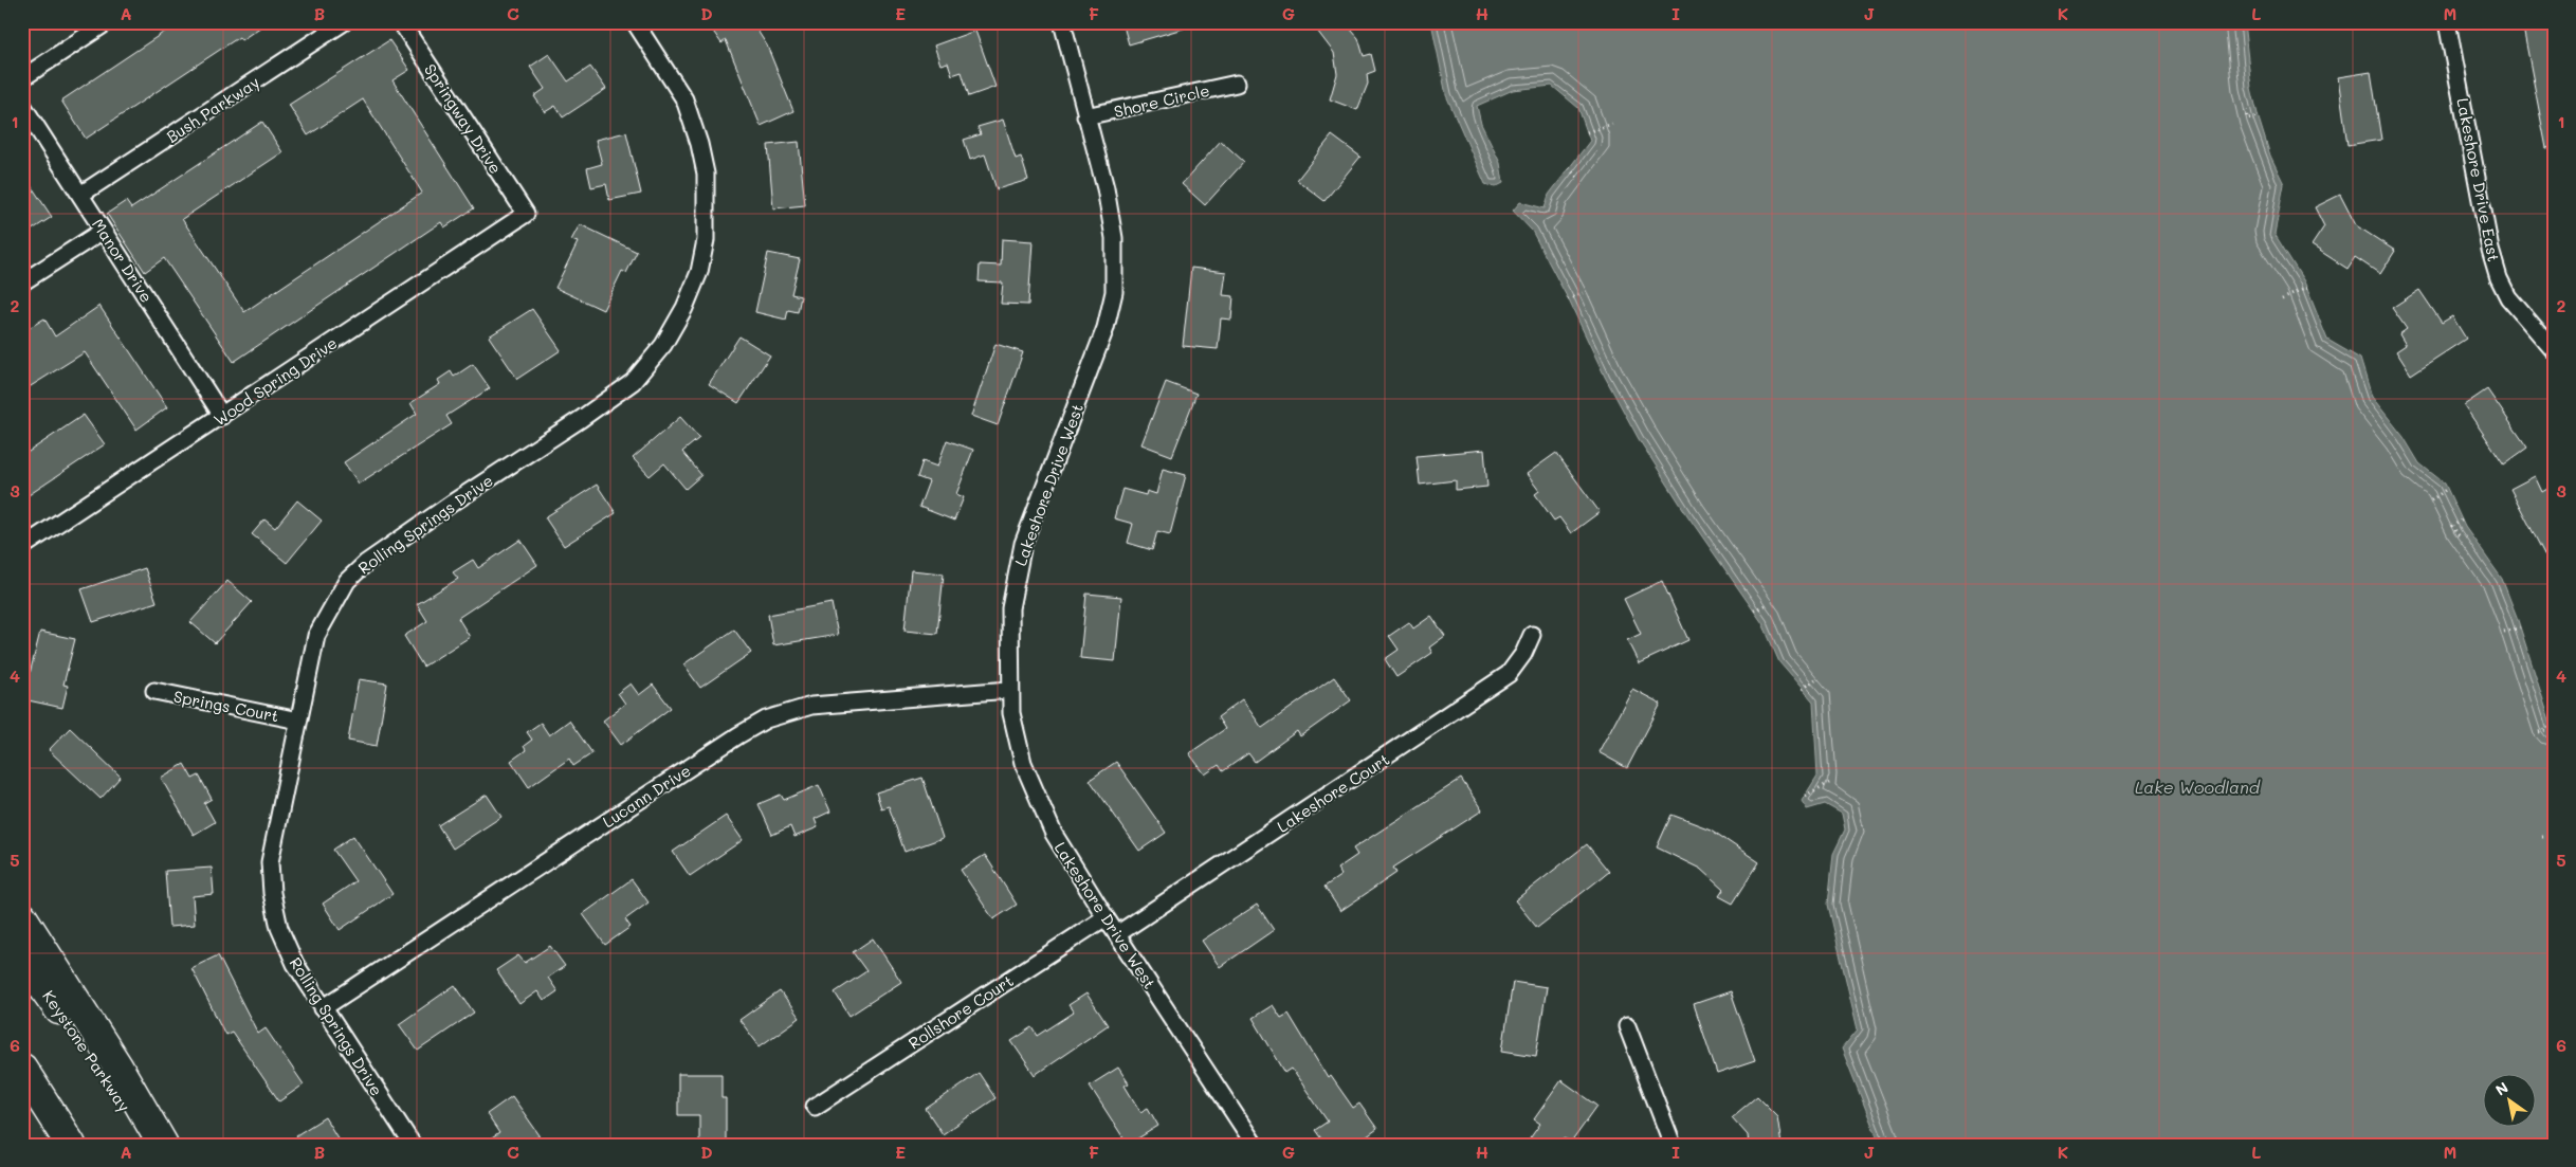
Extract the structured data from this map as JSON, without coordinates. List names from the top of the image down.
{
  "streets": {
    "highway": ["Keystone Parkway"],
    "street": [
      "Shore Circle",
      "Bush Parkway",
      "Springway Drive",
      "Lakeshore Drive East",
      "Manor Drive",
      "Wood Spring Drive",
      "Lakeshore Drive West",
      "Rolling Springs Drive",
      "Springs Court",
      "Lakeshore Court",
      "Lucann Drive",
      "Rollshore Court"
    ]
  },
  "crossings": [
    ["Shore Circle", "Lakeshore Drive West"],
    ["Bush Parkway", "Manor Drive"],
    ["Springway Drive", "Wood Spring Drive"],
    ["Manor Drive", "Wood Spring Drive"],
    ["Lakeshore Drive West", "Lakeshore Court"],
    ["Lakeshore Drive West", "Lucann Drive"],
    ["Lakeshore Drive West", "Rollshore Court"],
    ["Rolling Springs Drive", "Springs Court"],
    ["Rolling Springs Drive", "Lucann Drive"]
  ],
  "water": ["Lake Woodland"],
  "north": "top left",
  "grid": {
    "columns": [
      "A",
      "B",
      "C",
      "D",
      "E",
      "F",
      "G",
      "H",
      "I",
      "J",
      "K",
      "L",
      "M"
    ],
    "rows": [
      "1",
      "2",
      "3",
      "4",
      "5",
      "6"
    ]
  }
}
